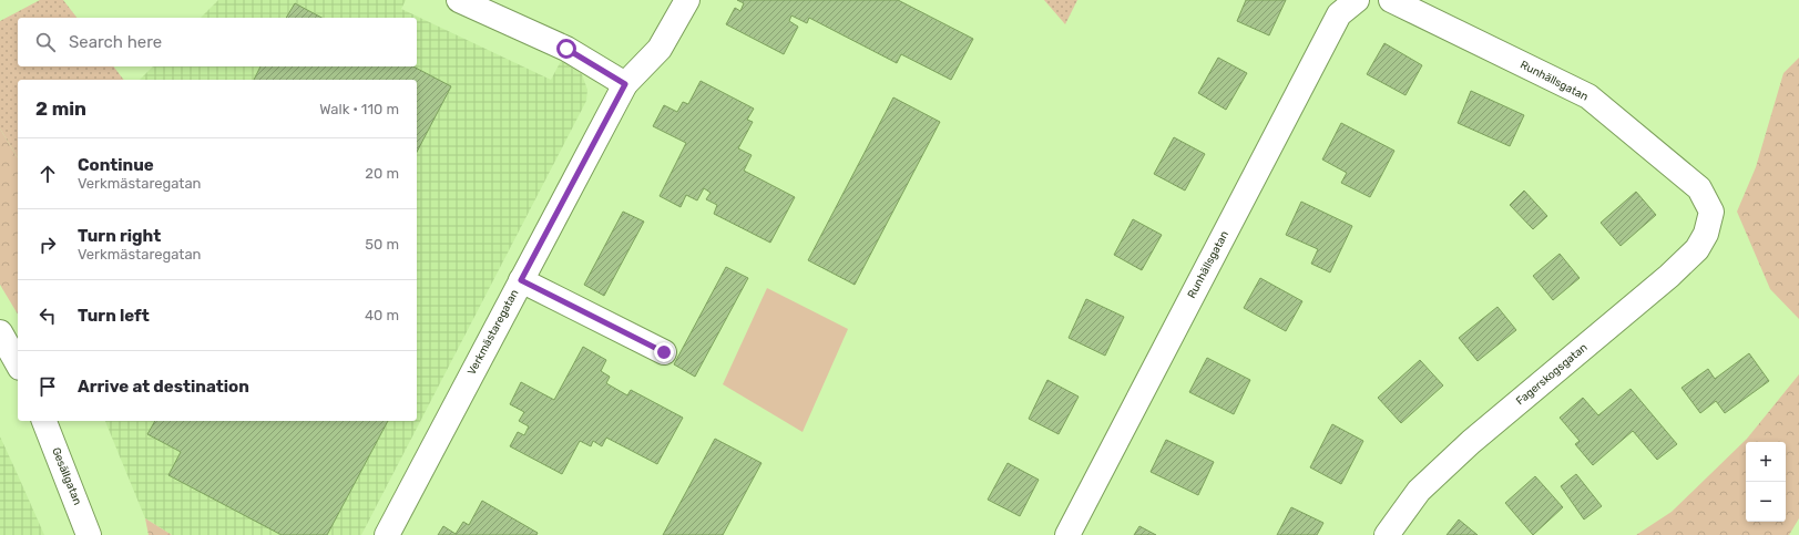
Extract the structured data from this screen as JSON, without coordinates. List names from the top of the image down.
{
  "streets": {
    "street": [
      "Runhällsgatan",
      "Verkmästaregatan",
      "Fagerskogsgatan",
      "Gesällgatan"
    ]
  },
  "crossings": [
    ["Runhällsgatan", "Fagerskogsgatan"]
  ],
  "page": {
    "search": "Search here",
    "heading": ["2 min", "Walk · 110 m"],
    "list": [
      ["Continue", "Verkmästaregatan", "20 m"],
      ["Turn right", "Verkmästaregatan", "50 m"],
      ["Turn left", "40 m"],
      "Arrive at destination"
    ],
    "map_buttons": ["+", "−"]
  }
}
